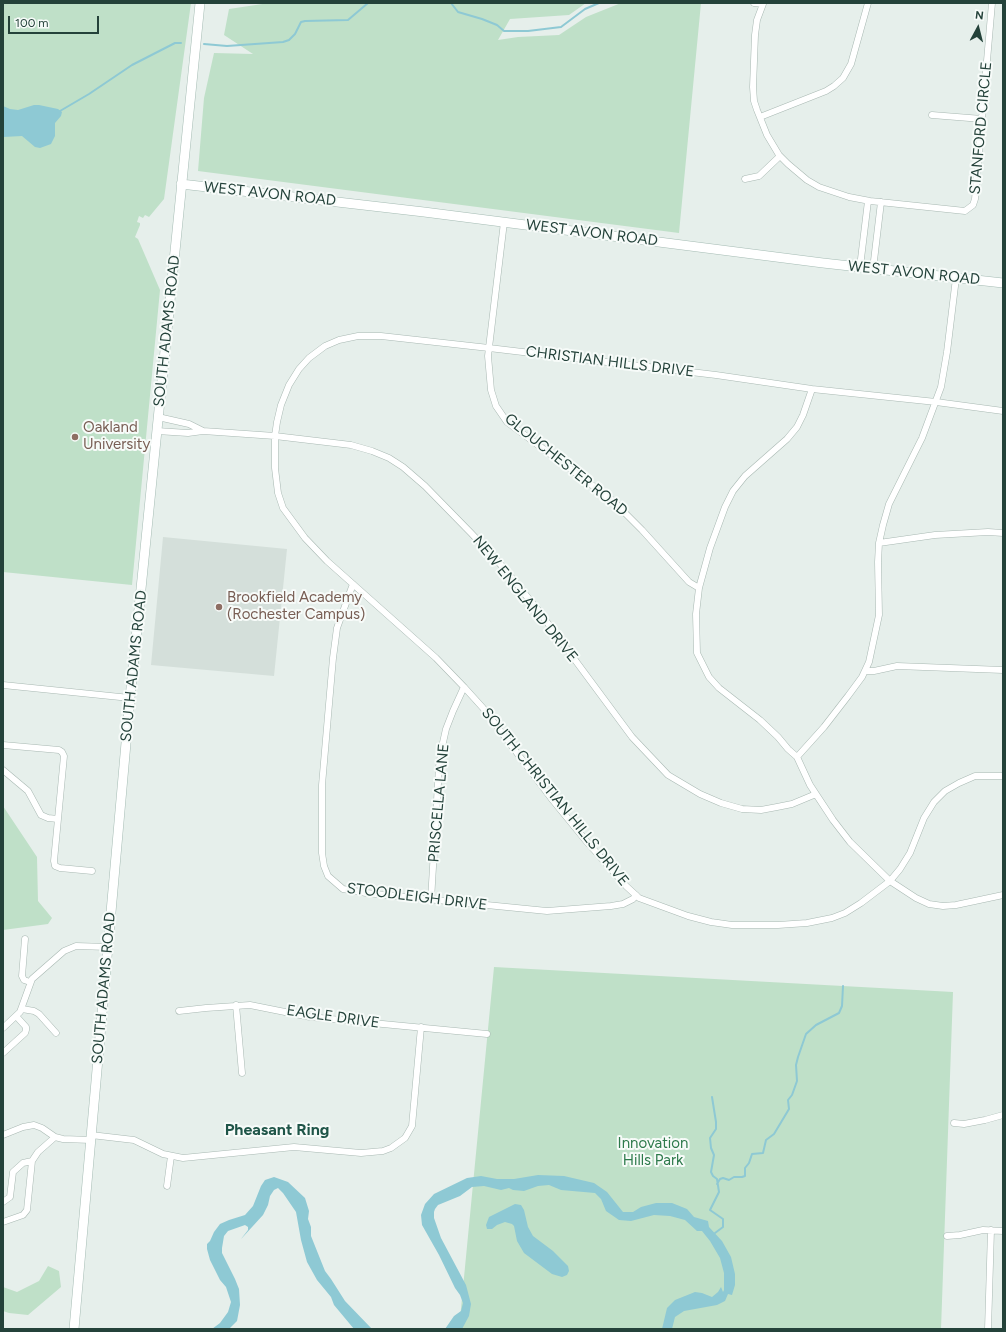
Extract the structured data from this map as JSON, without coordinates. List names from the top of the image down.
{
  "streets": {
    "main road": ["WEST AVON ROAD", "SOUTH ADAMS ROAD"],
    "street": [
      "STANFORD CIRCLE",
      "CHRISTIAN HILLS DRIVE",
      "GLOUCHESTER ROAD",
      "NEW ENGLAND DRIVE",
      "SOUTH CHRISTIAN HILLS DRIVE",
      "PRISCELLA LANE",
      "STOODLEIGH DRIVE",
      "EAGLE DRIVE"
    ]
  },
  "crossings": [
    ["WEST AVON ROAD", "SOUTH ADAMS ROAD"],
    ["WEST AVON ROAD", "GLOUCHESTER ROAD"],
    ["SOUTH ADAMS ROAD", "NEW ENGLAND DRIVE"],
    ["CHRISTIAN HILLS DRIVE", "GLOUCHESTER ROAD"],
    ["CHRISTIAN HILLS DRIVE", "NEW ENGLAND DRIVE"],
    ["CHRISTIAN HILLS DRIVE", "SOUTH CHRISTIAN HILLS DRIVE"],
    ["NEW ENGLAND DRIVE", "SOUTH CHRISTIAN HILLS DRIVE"],
    ["SOUTH CHRISTIAN HILLS DRIVE", "PRISCELLA LANE"],
    ["SOUTH CHRISTIAN HILLS DRIVE", "STOODLEIGH DRIVE"],
    ["PRISCELLA LANE", "STOODLEIGH DRIVE"]
  ],
  "districts": ["Pheasant Ring"],
  "parks": ["Innovation Hills Park"],
  "places": ["Oakland University", "Brookfield Academy (Rochester Campus)"],
  "scale_bar": "100 m",
  "north": "top"
}
